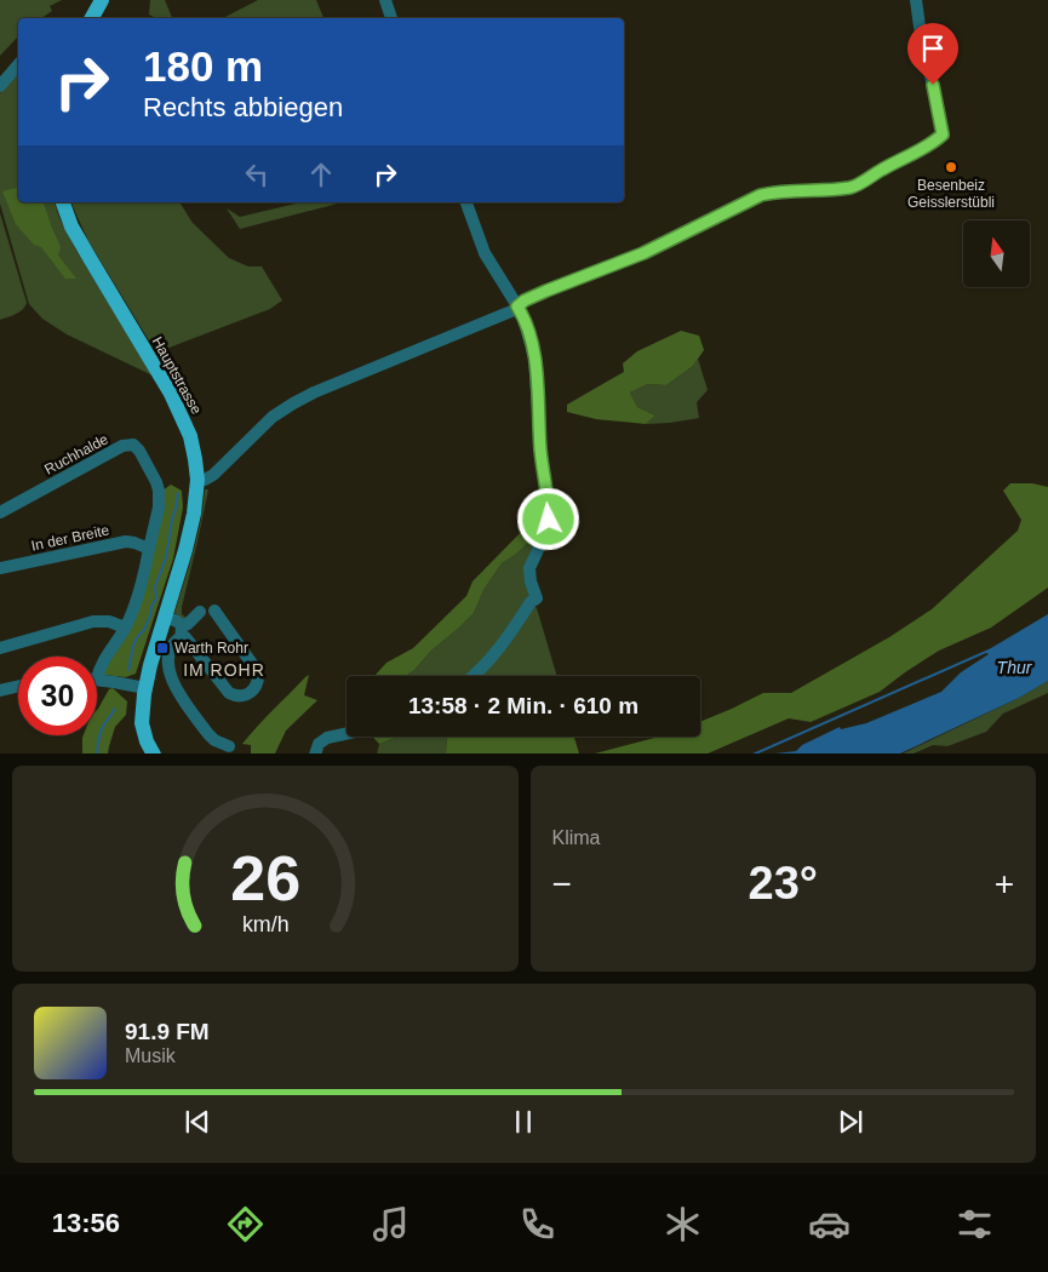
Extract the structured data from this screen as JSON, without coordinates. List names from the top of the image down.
{
  "streets": {
    "main road": ["Hauptstrasse"],
    "street": ["Ruchhalde", "In der Breite"]
  },
  "crossings": [
    ["Ruchhalde", "In der Breite"]
  ],
  "districts": ["IM ROHR"],
  "water": ["Thur"],
  "places": {
    "other": ["Besenbeiz Geisslerstübli"],
    "transit": ["Warth Rohr"]
  },
  "north": "top",
  "page": {
    "turn": ["180 m", "Rechts abbiegen"],
    "limit": "30",
    "trip": "13:58 · 2 Min. · 610 m",
    "tile": "Klima",
    "heat": ["−", "23°", "+"],
    "song": ["91.9 FM", "Musik"],
    "tabs": "13:56",
    "gauge": ["26", "km/h"]
  }
}
